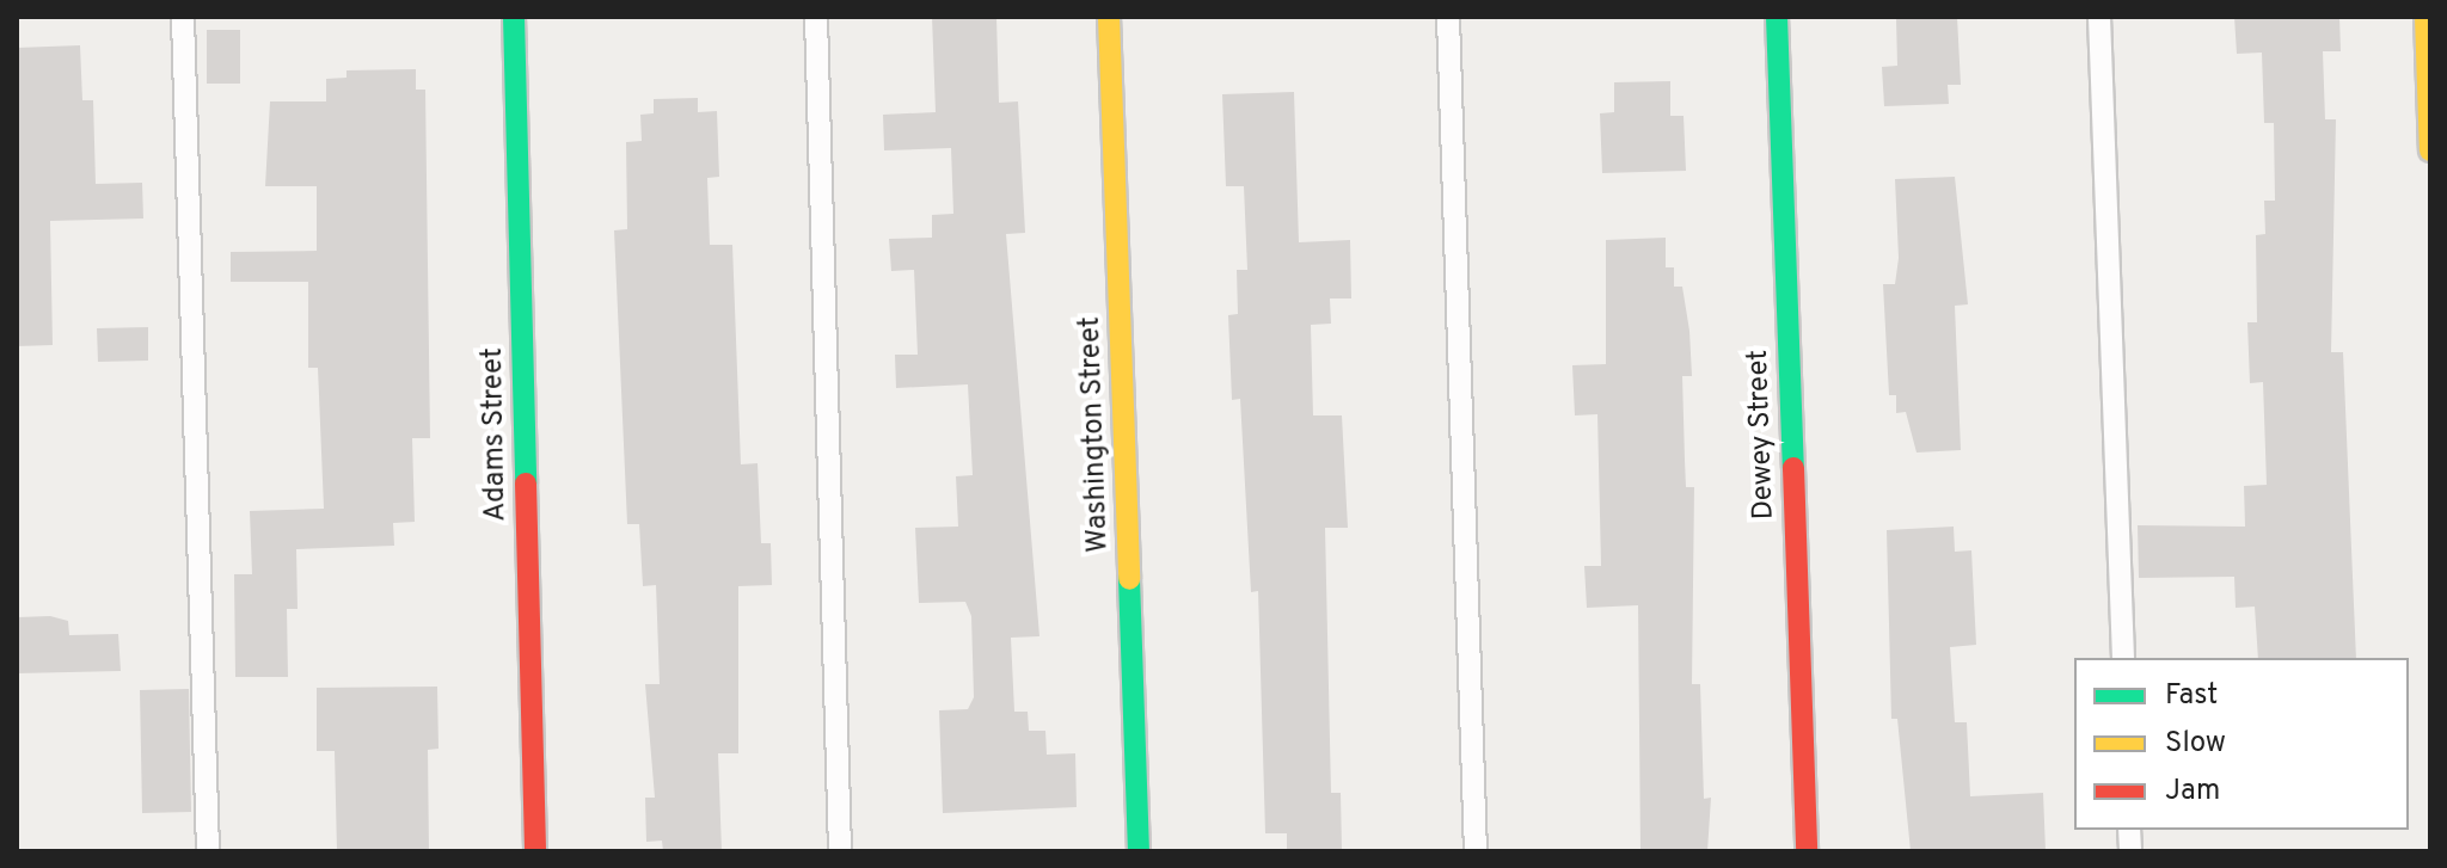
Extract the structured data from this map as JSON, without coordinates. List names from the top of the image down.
{
  "streets": {
    "street": ["Adams Street", "Washington Street", "Dewey Street"]
  },
  "legend": ["Fast", "Slow", "Jam"]
}
